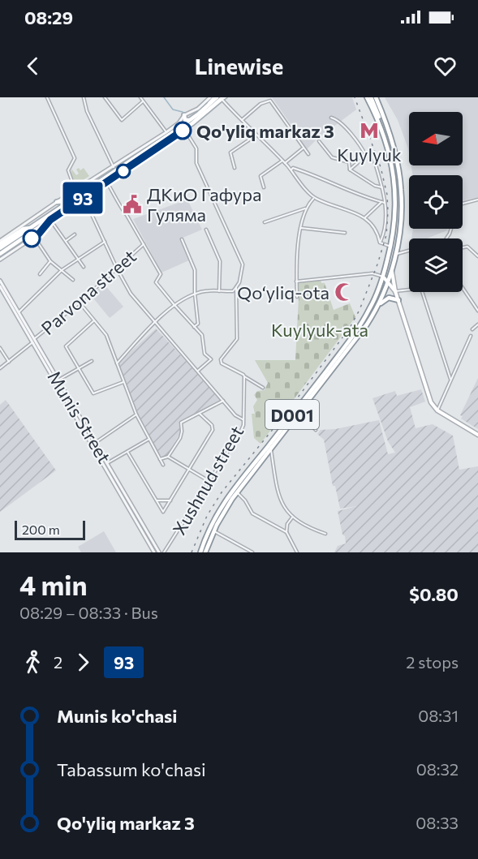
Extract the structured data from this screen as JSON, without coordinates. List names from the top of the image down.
{
  "streets": {
    "main road": ["D001"],
    "street": ["Parvona street", "Munis Street", "Xushnud street"]
  },
  "crossings": [
    ["Parvona street", "Munis Street"]
  ],
  "parks": ["Kuylyuk-ata"],
  "places": {
    "other": ["Qo'yliq markaz 3"],
    "metro station": ["Kuylyuk"],
    "public building": ["ДКиО Гафура Гуляма"],
    "mosque": ["Qo‘yliq-ota"]
  },
  "lines": ["bus line 93"],
  "scale_bar": "200 m",
  "north": "left",
  "page": {
    "status": "08:29",
    "header": "Linewise",
    "on_map": "93",
    "scale": "200 m",
    "heading": ["4 min", "08:29 – 08:33 · Bus", "$0.80"],
    "legs": ["2", "93", "2 stops"],
    "list": [
      {
        "name": "Munis ko'chasi",
        "value": "08:31"
      },
      {
        "name": "Tabassum ko'chasi",
        "value": "08:32"
      },
      {
        "name": "Qo'yliq markaz 3",
        "value": "08:33"
      }
    ]
  }
}
